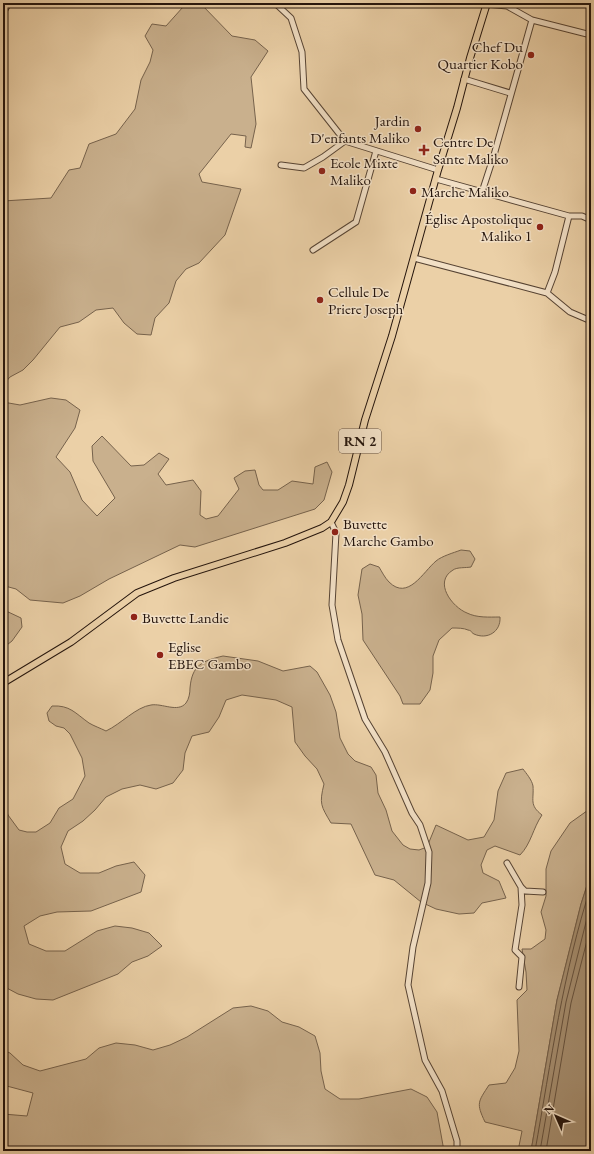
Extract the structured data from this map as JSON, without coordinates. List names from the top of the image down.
{
  "streets": {
    "main road": ["RN 2"]
  },
  "places": {
    "other": [
      "Chef Du Quartier Kobo",
      "Jardin D'enfants Maliko",
      "Ecole Mixte Maliko",
      "Marche Maliko",
      "Église Apostolique Maliko 1",
      "Cellule De Priere Joseph",
      "Buvette Marche Gambo",
      "Buvette Landie",
      "Eglise EBEC Gambo"
    ],
    "health": ["Centre De Sante Maliko"]
  },
  "north": "top left"
}
